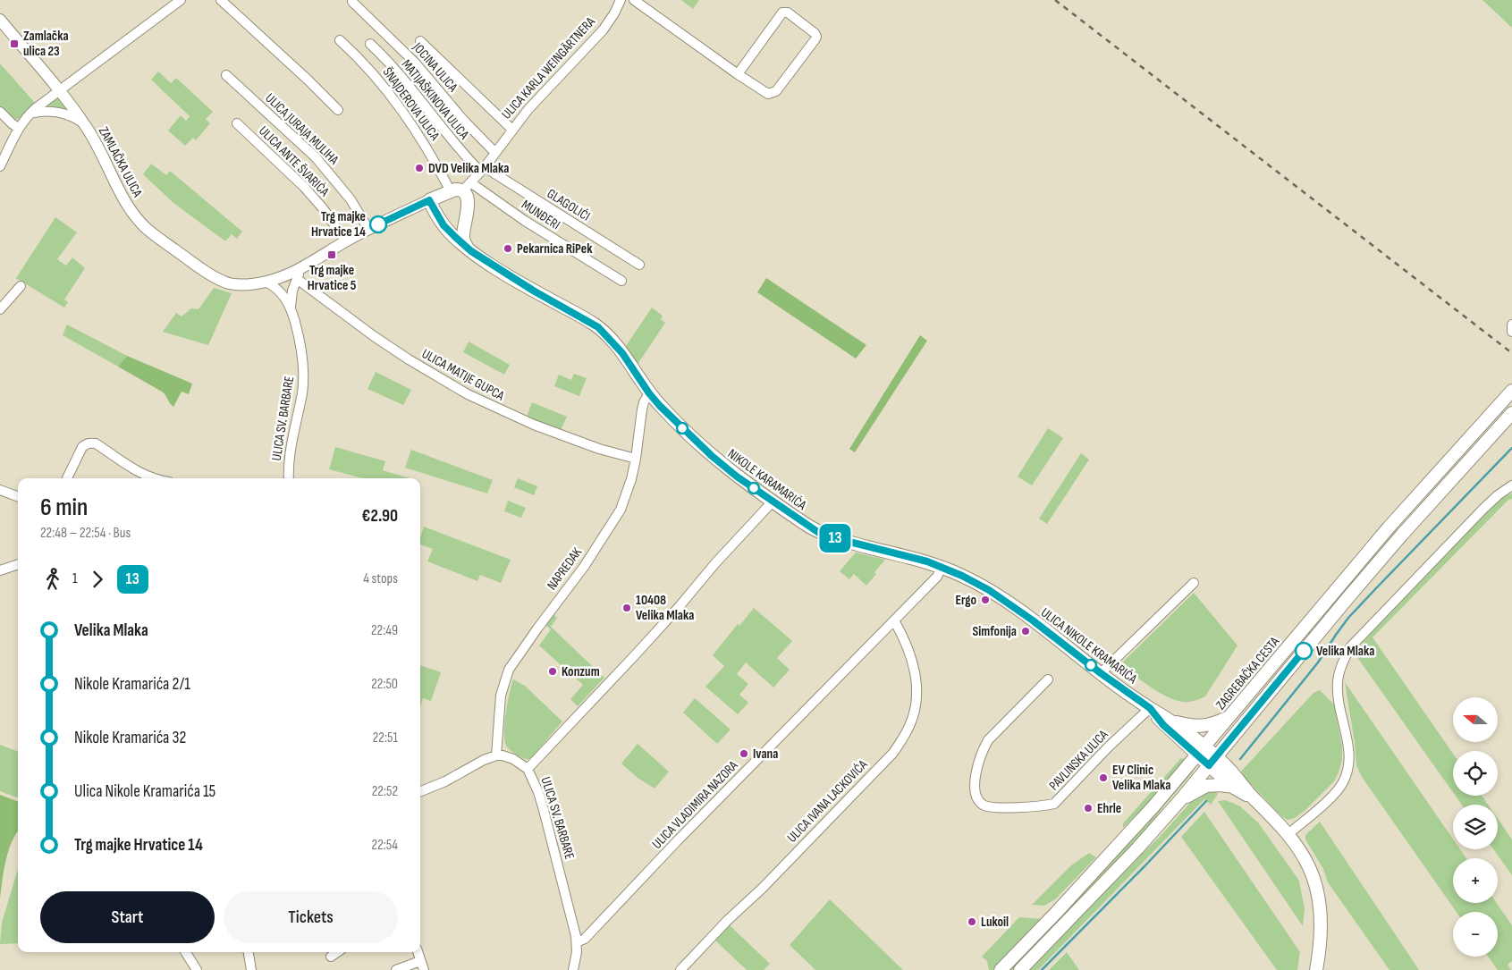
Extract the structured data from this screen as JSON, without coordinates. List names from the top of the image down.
{
  "streets": {
    "main road": ["NIKOLE KARAMARIĆA", "ULICA NIKOLE KRAMARIĆA", "ZAGREBAČKA CESTA"],
    "street": [
      "JOCINA ULICA",
      "ULICA KARLA WEINGÄRTNERA",
      "MATIJAŠKINOVA ULICA",
      "ŠNAJDEROVA ULICA",
      "ULICA JURAJA MULIHA",
      "ULICA ANTE ŠVARIĆA",
      "ZAMLAČKA ULICA",
      "GLAGOLIĆI",
      "MUNĐERI",
      "ULICA MATIJE GUPCA",
      "ULICA SV. BARBARE",
      "NAPREDAK",
      "PAVLINSKA ULICA",
      "ULICA IVANA LACKOVIĆA",
      "ULICA VLADIMIRA NAZORA"
    ]
  },
  "crossings": [
    ["JOCINA ULICA", "ULICA KARLA WEINGÄRTNERA"],
    ["ULICA KARLA WEINGÄRTNERA", "MATIJAŠKINOVA ULICA"],
    ["ULICA KARLA WEINGÄRTNERA", "ŠNAJDEROVA ULICA"],
    ["ULICA KARLA WEINGÄRTNERA", "GLAGOLIĆI"],
    ["ULICA KARLA WEINGÄRTNERA", "MUNĐERI"],
    ["MATIJAŠKINOVA ULICA", "GLAGOLIĆI"],
    ["ŠNAJDEROVA ULICA", "MUNĐERI"],
    ["ULICA JURAJA MULIHA", "ZAMLAČKA ULICA"],
    ["ULICA ANTE ŠVARIĆA", "ZAMLAČKA ULICA"],
    ["ZAMLAČKA ULICA", "ULICA SV. BARBARE"],
    ["ZAMLAČKA ULICA", "NIKOLE KARAMARIĆA"],
    ["ULICA MATIJE GUPCA", "ULICA SV. BARBARE"],
    ["ULICA MATIJE GUPCA", "NAPREDAK"],
    ["ULICA SV. BARBARE", "NAPREDAK"],
    ["ULICA SV. BARBARE", "ULICA VLADIMIRA NAZORA"],
    ["NIKOLE KARAMARIĆA", "NAPREDAK"],
    ["NIKOLE KARAMARIĆA", "ULICA NIKOLE KRAMARIĆA"],
    ["NIKOLE KARAMARIĆA", "ULICA VLADIMIRA NAZORA"],
    ["ULICA NIKOLE KRAMARIĆA", "ZAGREBAČKA CESTA"],
    ["ULICA NIKOLE KRAMARIĆA", "PAVLINSKA ULICA"],
    ["ULICA NIKOLE KRAMARIĆA", "ULICA VLADIMIRA NAZORA"],
    ["ULICA IVANA LACKOVIĆA", "ULICA VLADIMIRA NAZORA"]
  ],
  "places": {
    "transit": ["Zamlačka ulica 23", "Trg majke Hrvatice 5"],
    "other": [
      "DVD Velika Mlaka",
      "Trg majke Hrvatice 14",
      "Pekarnica RiPek",
      "Ergo",
      "10408 Velika Mlaka",
      "Simfonija",
      "Velika Mlaka",
      "Konzum",
      "Ivana",
      "EV Clinic Velika Mlaka",
      "Ehrle",
      "Lukoil"
    ]
  },
  "lines": ["bus line 13"],
  "north": "left",
  "page": {
    "on_map": "13",
    "heading": ["6 min", "22:48 – 22:54 · Bus", "€2.90"],
    "legs": ["1", "13", "4 stops"],
    "list": [
      {
        "name": "Velika Mlaka",
        "value": "22:49"
      },
      {
        "name": "Nikole Kramarića 2/1",
        "value": "22:50"
      },
      {
        "name": "Nikole Kramarića 32",
        "value": "22:51"
      },
      {
        "name": "Ulica Nikole Kramarića 15",
        "value": "22:52"
      },
      {
        "name": "Trg majke Hrvatice 14",
        "value": "22:54"
      }
    ],
    "map_buttons": ["+", "−"],
    "buttons": ["Start", "Tickets"]
  }
}
